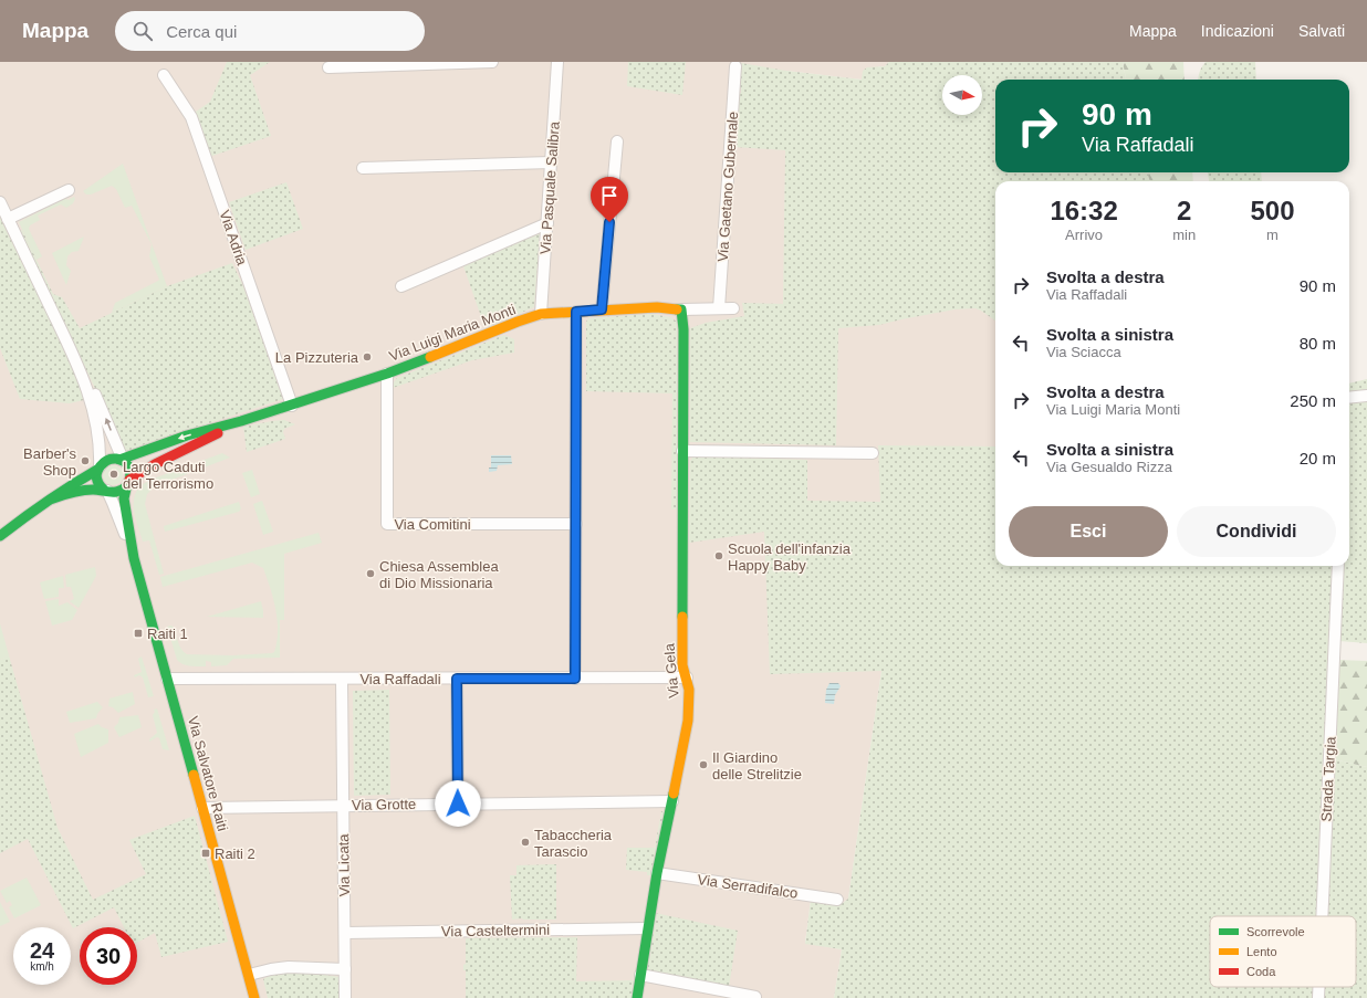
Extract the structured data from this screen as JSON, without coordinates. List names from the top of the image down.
{
  "streets": {
    "street": [
      "Via Gaetano Gubernale",
      "Via Pasquale Salibra",
      "Via Adria",
      "Via Luigi Maria Monti",
      "Via Comitini",
      "Via Gela",
      "Via Raffadali",
      "Via Salvatore Raiti",
      "Strada Targia",
      "Via Grotte",
      "Via Licata",
      "Via Serradifalco",
      "Via Casteltermini"
    ]
  },
  "crossings": [
    ["Via Pasquale Salibra", "Via Luigi Maria Monti"],
    ["Via Adria", "Via Luigi Maria Monti"],
    ["Via Luigi Maria Monti", "Via Comitini"],
    ["Via Luigi Maria Monti", "Via Gela"],
    ["Via Gela", "Via Raffadali"],
    ["Via Gela", "Via Grotte"],
    ["Via Gela", "Via Serradifalco"],
    ["Via Gela", "Via Casteltermini"],
    ["Via Raffadali", "Via Salvatore Raiti"],
    ["Via Raffadali", "Via Licata"],
    ["Via Salvatore Raiti", "Via Grotte"],
    ["Via Grotte", "Via Licata"],
    ["Via Licata", "Via Casteltermini"]
  ],
  "places": {
    "other": [
      "La Pizzuteria",
      "Barber's Shop",
      "Largo Caduti del Terrorismo",
      "Scuola dell'infanzia Happy Baby",
      "Chiesa Assemblea di Dio Missionaria",
      "Il Giardino delle Strelitzie",
      "Tabaccheria Tarascio"
    ],
    "transit": ["Raiti 1", "Raiti 2"]
  },
  "legend": ["Scorrevole", "Lento", "Coda"],
  "north": "right",
  "page": {
    "header": "Mappa",
    "search": "Cerca qui",
    "nav": ["Mappa", "Indicazioni", "Salvati"],
    "turn": ["90 m", "Via Raffadali"],
    "eta": [
      "16:32",
      "Arrivo",
      "2",
      "min",
      "500",
      "m"
    ],
    "list": [
      {
        "name": "Svolta a destra",
        "note": "Via Raffadali",
        "value": "90 m"
      },
      {
        "name": "Svolta a sinistra",
        "note": "Via Sciacca",
        "value": "80 m"
      },
      {
        "name": "Svolta a destra",
        "note": "Via Luigi Maria Monti",
        "value": "250 m"
      },
      {
        "name": "Svolta a sinistra",
        "note": "Via Gesualdo Rizza",
        "value": "20 m"
      }
    ],
    "buttons": ["Esci", "Condividi"],
    "speed": "24 km/h",
    "limit": "30"
  }
}
